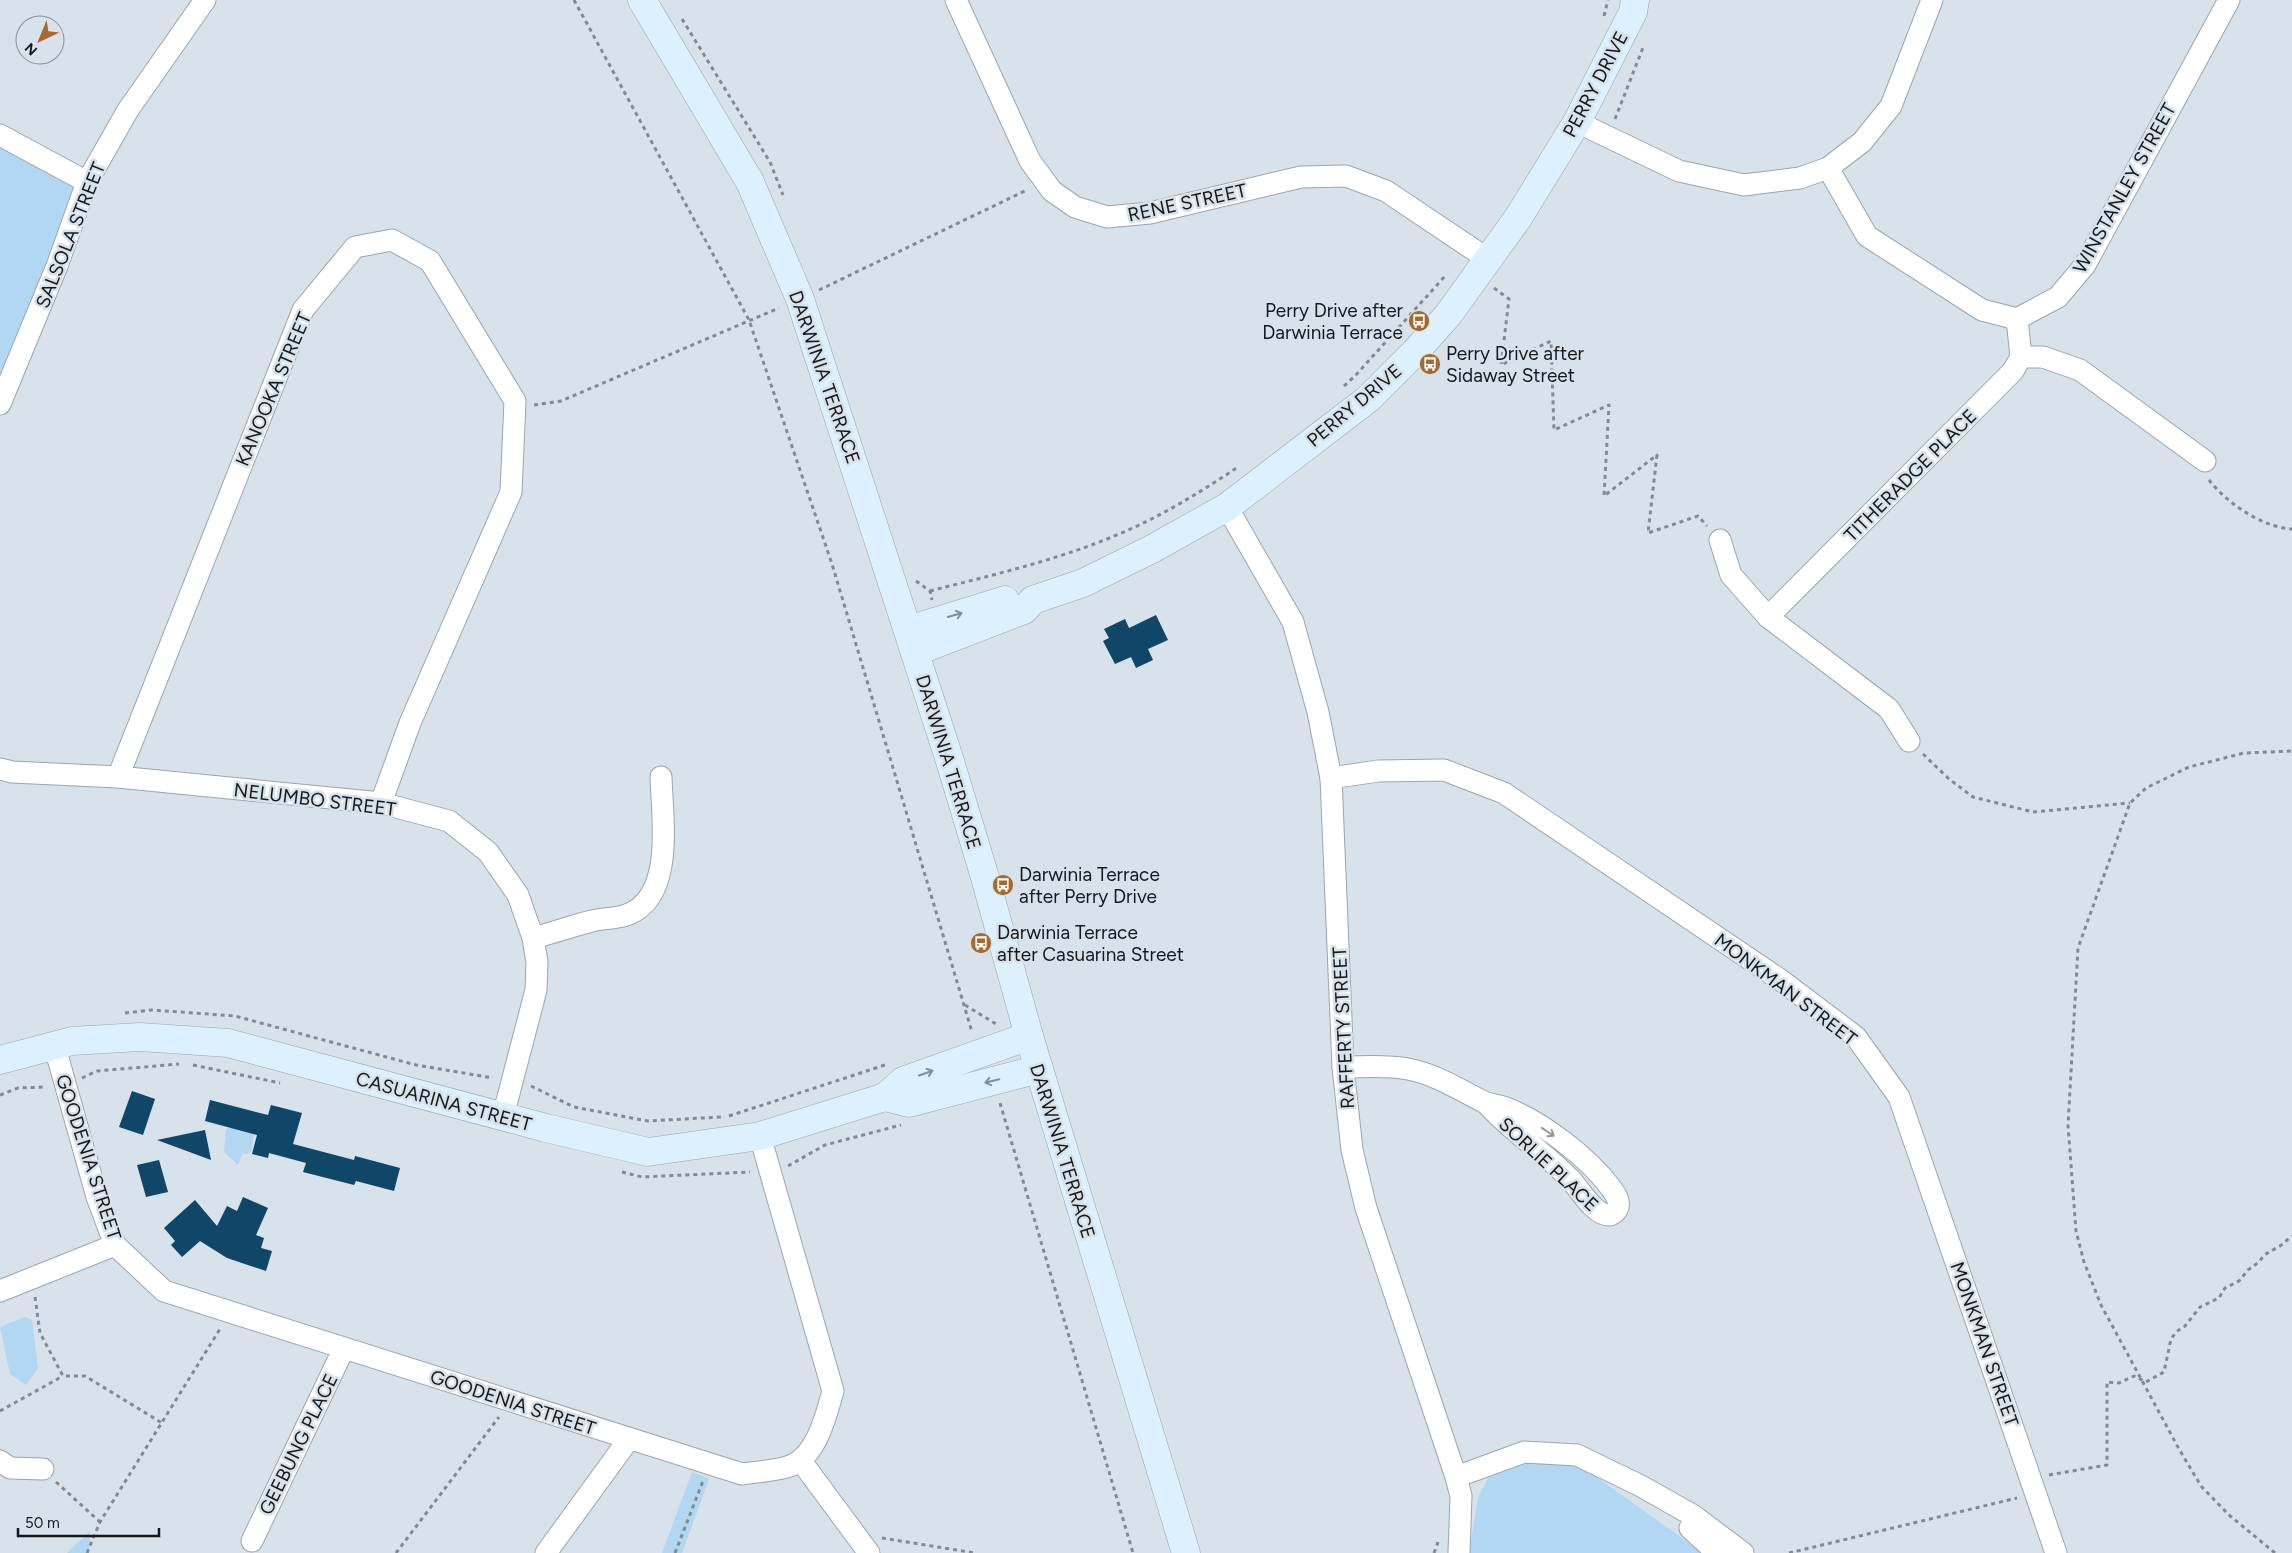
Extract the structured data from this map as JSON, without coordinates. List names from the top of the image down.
{
  "streets": {
    "street": [
      "PERRY DRIVE",
      "WINSTANLEY STREET",
      "RENE STREET",
      "SALSOLA STREET",
      "DARWINIA TERRACE",
      "KANOOKA STREET",
      "TITHERADGE PLACE",
      "NELUMBO STREET",
      "MONKMAN STREET",
      "RAFFERTY STREET",
      "CASUARINA STREET",
      "GOODENIA STREET",
      "SORLIE PLACE",
      "GEEBUNG PLACE"
    ]
  },
  "crossings": [
    ["PERRY DRIVE", "RENE STREET"],
    ["PERRY DRIVE", "DARWINIA TERRACE"],
    ["PERRY DRIVE", "RAFFERTY STREET"],
    ["DARWINIA TERRACE", "CASUARINA STREET"],
    ["KANOOKA STREET", "NELUMBO STREET"],
    ["NELUMBO STREET", "CASUARINA STREET"],
    ["MONKMAN STREET", "RAFFERTY STREET"],
    ["RAFFERTY STREET", "SORLIE PLACE"],
    ["CASUARINA STREET", "GOODENIA STREET"],
    ["GOODENIA STREET", "GEEBUNG PLACE"]
  ],
  "places": {
    "bus stop": [
      "Perry Drive after Darwinia Terrace",
      "Perry Drive after Sidaway Street",
      "Darwinia Terrace after Perry Drive",
      "Darwinia Terrace after Casuarina Street"
    ]
  },
  "scale_bar": "50 m",
  "north": "bottom left"
}
